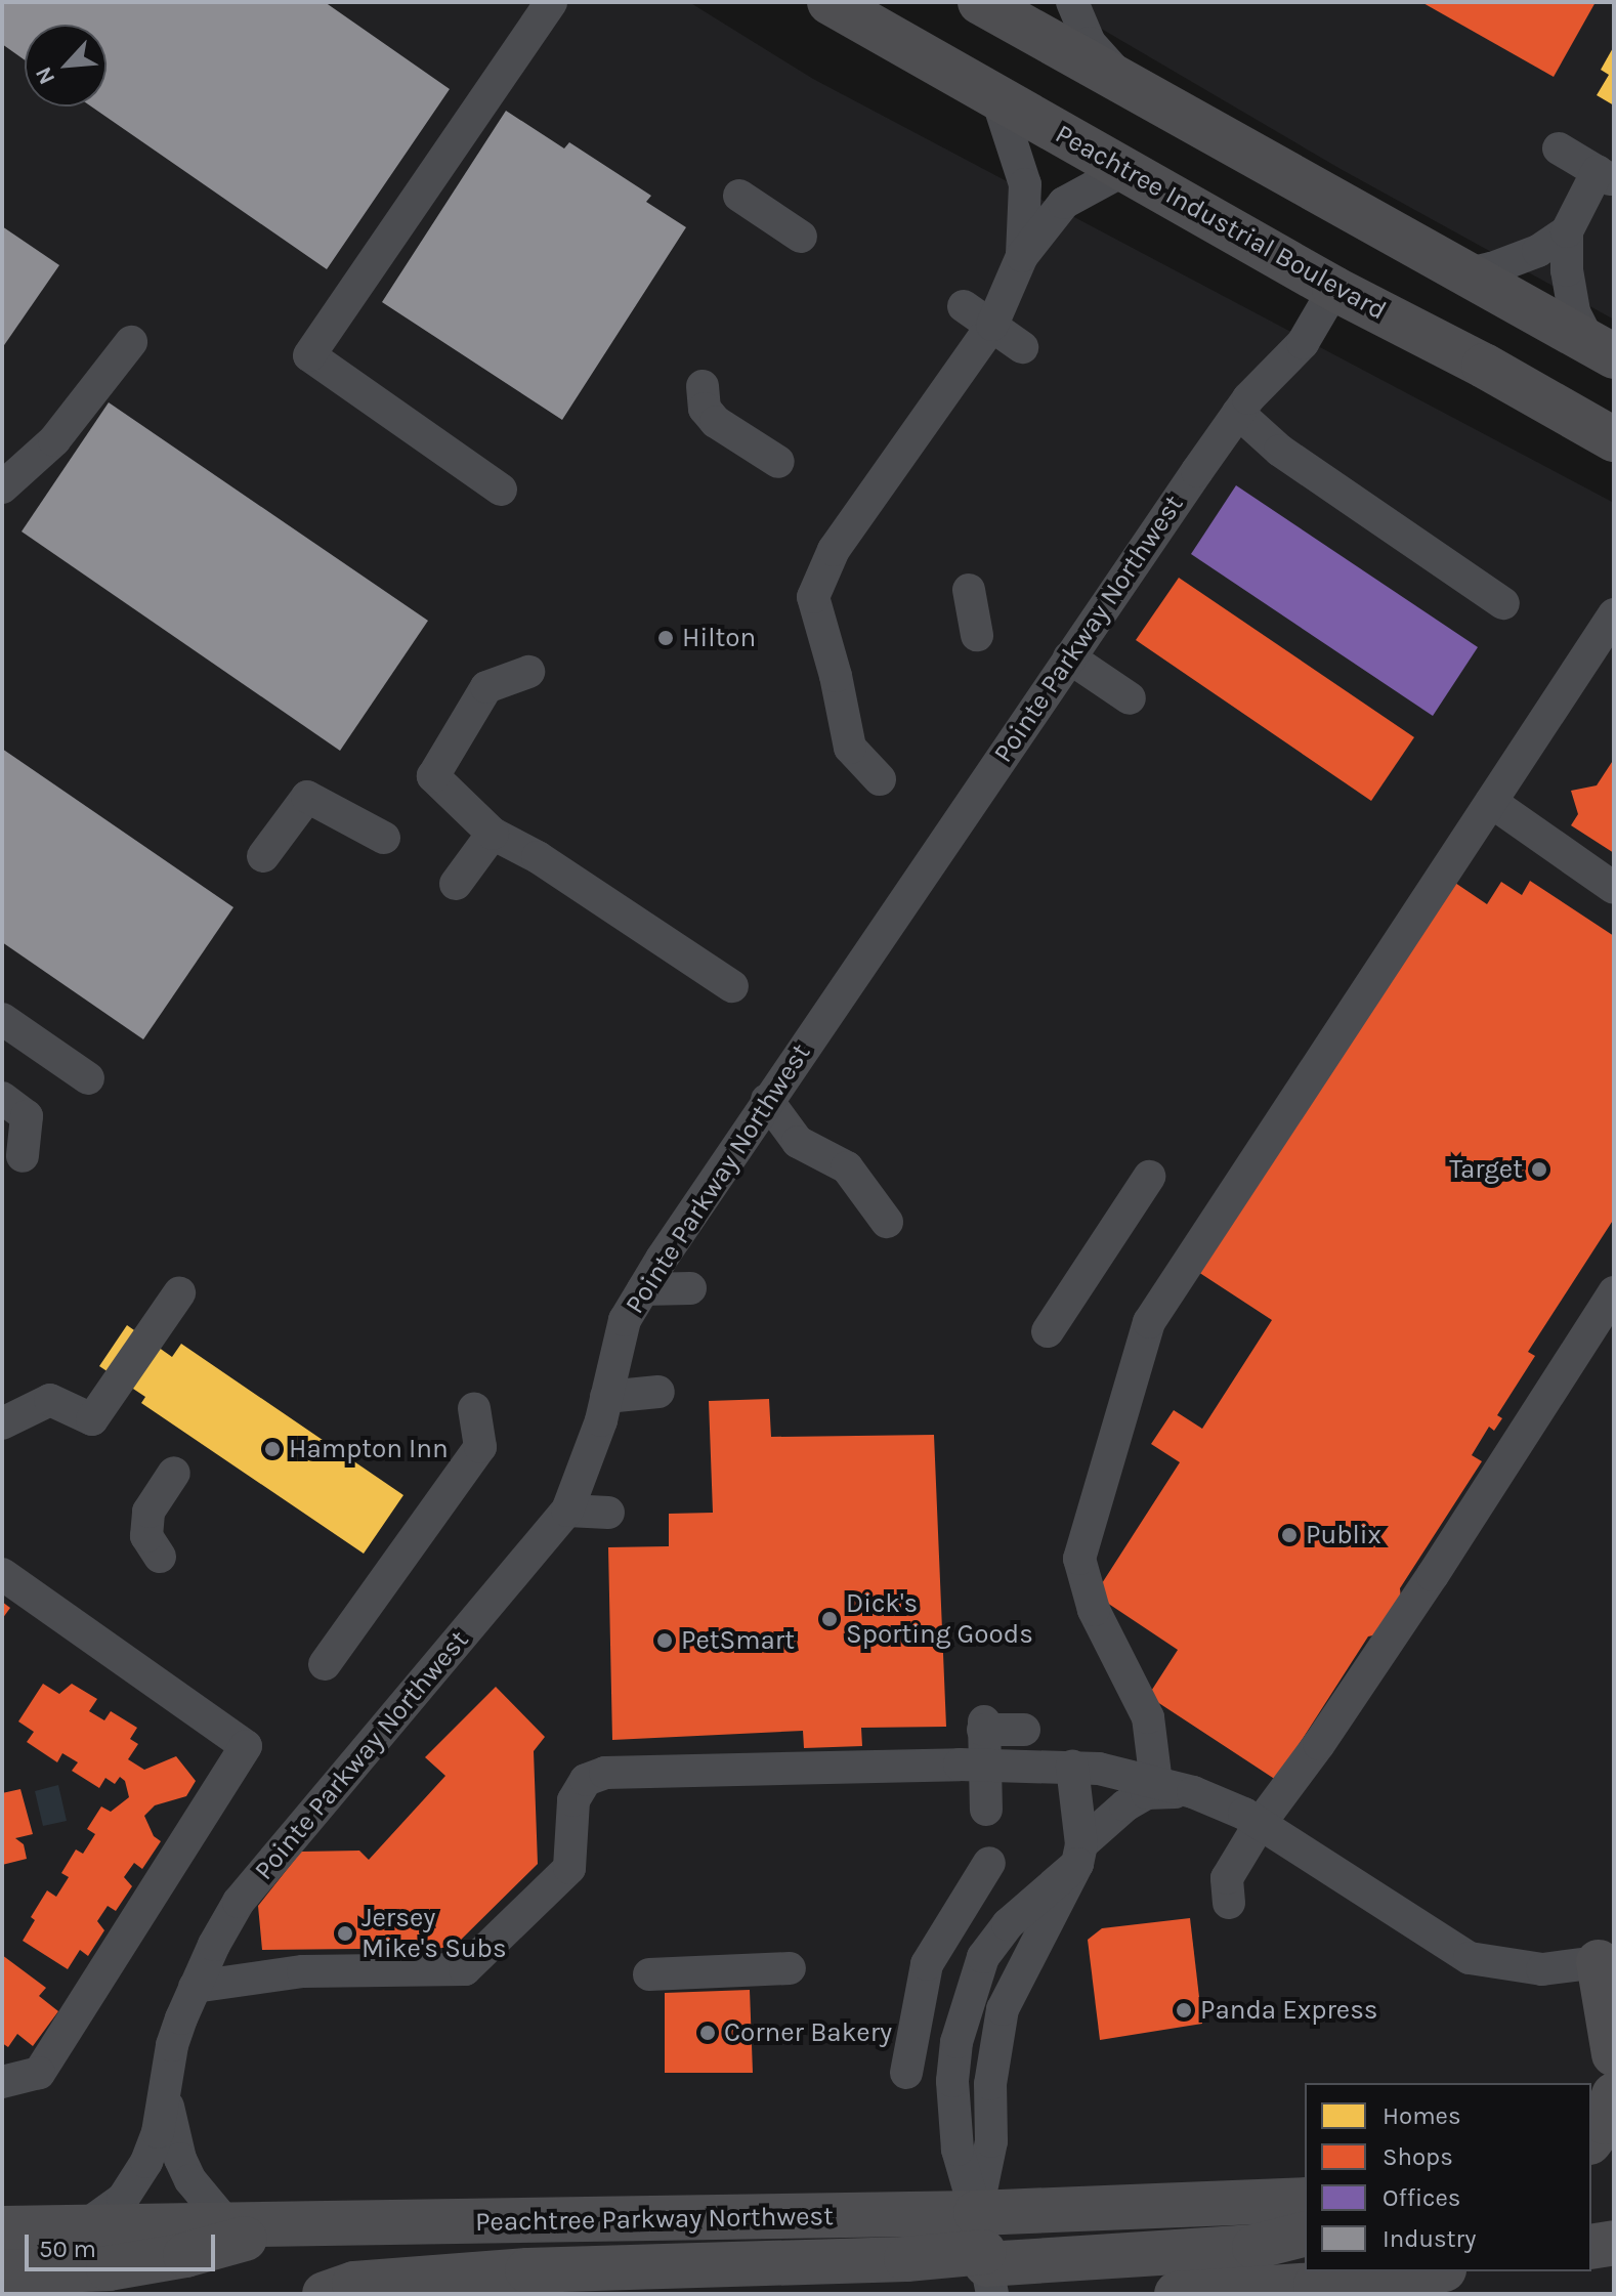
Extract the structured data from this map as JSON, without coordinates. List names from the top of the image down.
{
  "streets": {
    "highway": ["Peachtree Industrial Boulevard", "Peachtree Parkway Northwest"],
    "street": ["Pointe Parkway Northwest"]
  },
  "crossings": [
    ["Peachtree Industrial Boulevard", "Pointe Parkway Northwest"],
    ["Pointe Parkway Northwest", "Peachtree Parkway Northwest"]
  ],
  "places": [
    "Hilton",
    "Target",
    "Hampton Inn",
    "Publix",
    "Dick's Sporting Goods",
    "PetSmart",
    "Jersey Mike's Subs",
    "Panda Express",
    "Corner Bakery"
  ],
  "legend": [
    "Homes",
    "Shops",
    "Offices",
    "Industry"
  ],
  "scale_bar": "50 m",
  "north": "bottom left"
}
